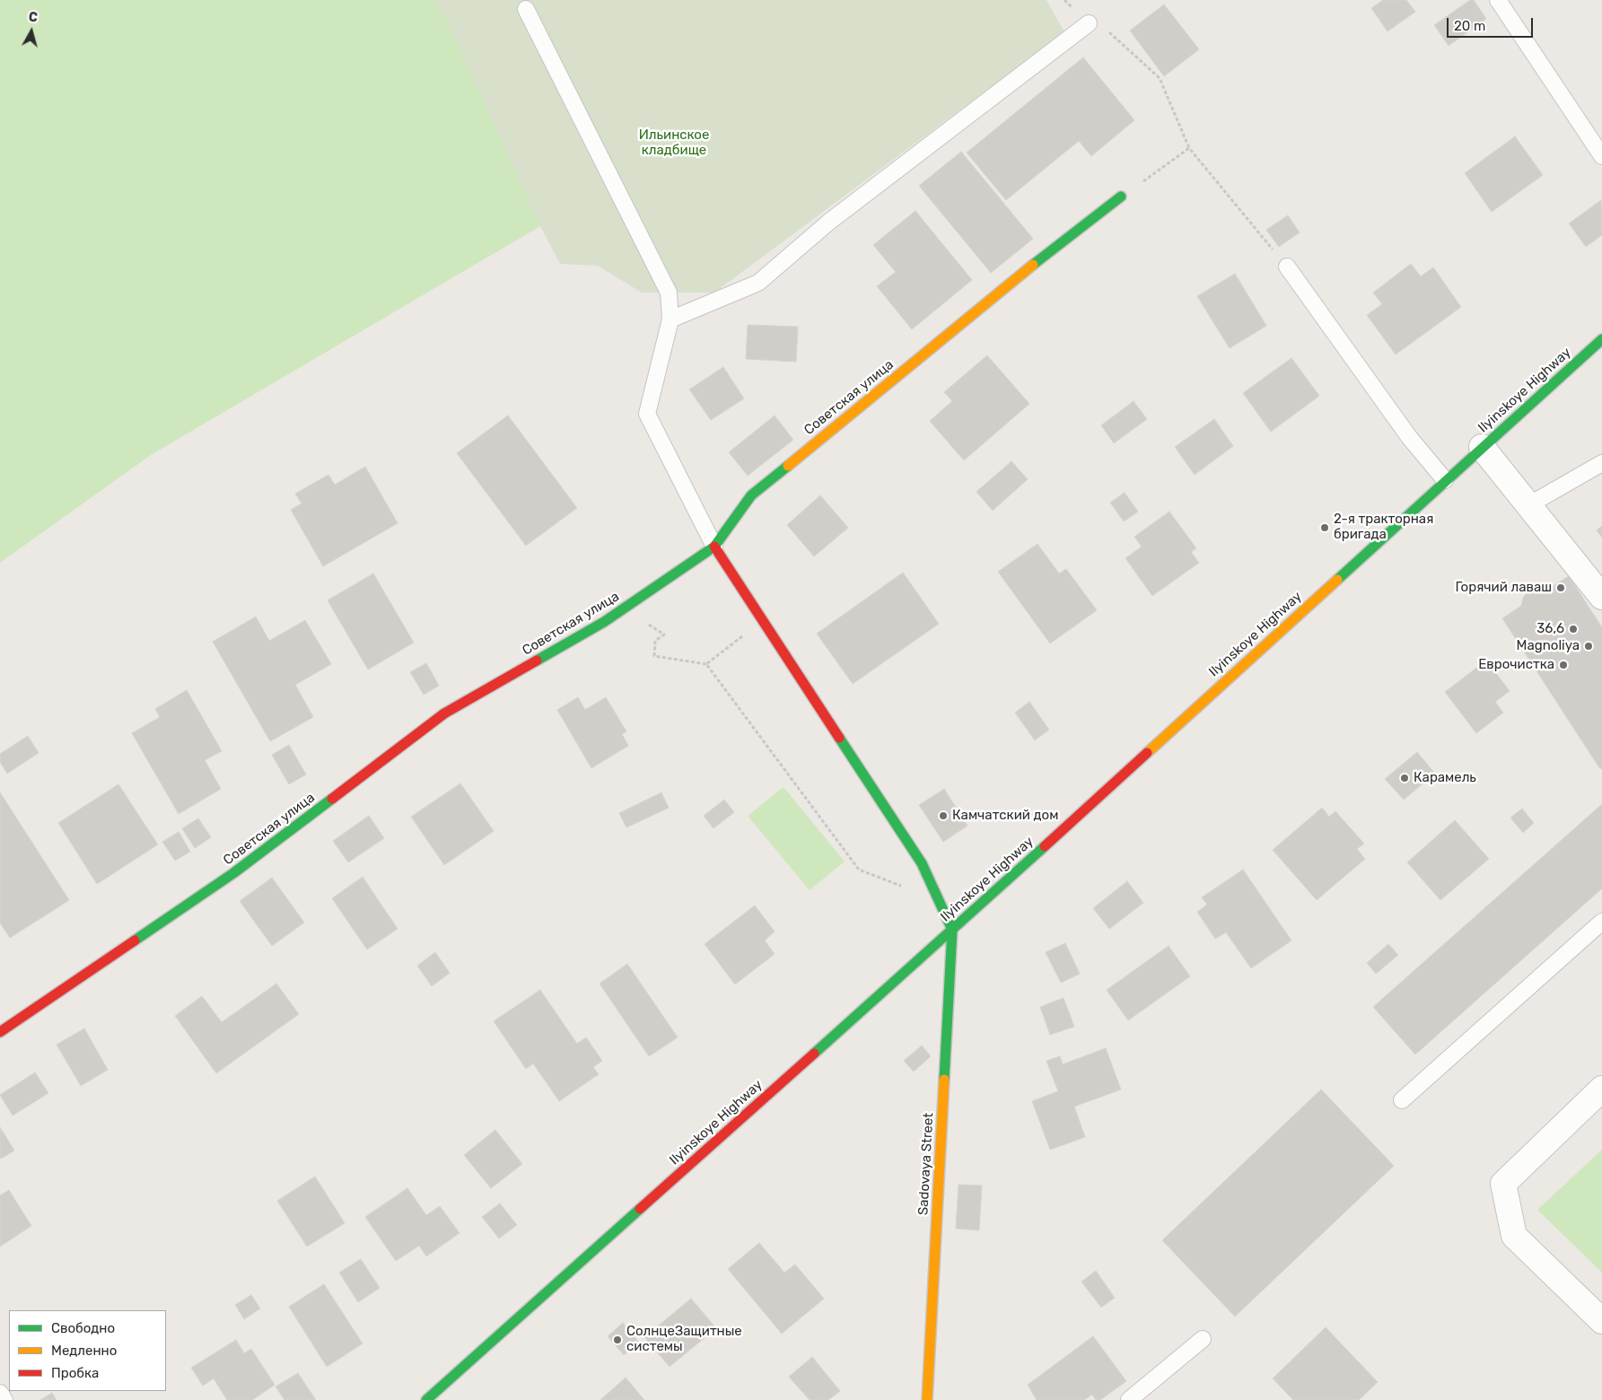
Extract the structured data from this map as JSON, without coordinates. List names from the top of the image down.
{
  "streets": {
    "street": ["Ilyinskoye Highway", "Советская улица", "Sadovaya Street"]
  },
  "crossings": [
    ["Ilyinskoye Highway", "Sadovaya Street"]
  ],
  "parks": ["Ильинское кладбище"],
  "places": [
    "2-я тракторная бригада",
    "Горячий лаваш",
    "36,6",
    "Magnoliya",
    "Еврочистка",
    "Карамель",
    "Камчатский дом",
    "СолнцеЗащитные системы"
  ],
  "legend": ["Свободно", "Медленно", "Пробка"],
  "scale_bar": "20 m",
  "north": "top"
}
